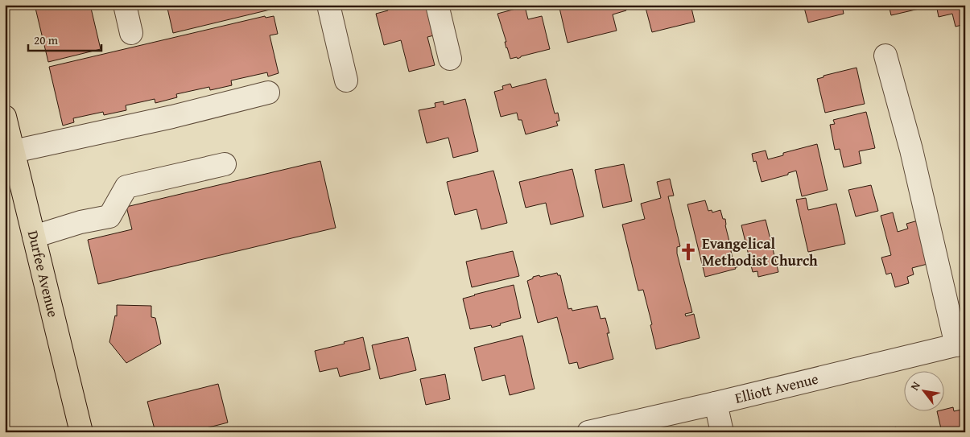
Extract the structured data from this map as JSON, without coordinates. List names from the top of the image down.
{
  "streets": {
    "main road": ["Durfee Avenue"],
    "street": ["Elliott Avenue"]
  },
  "places": {
    "church": ["Evangelical Methodist Church"]
  },
  "scale_bar": "20 m",
  "north": "top left"
}
